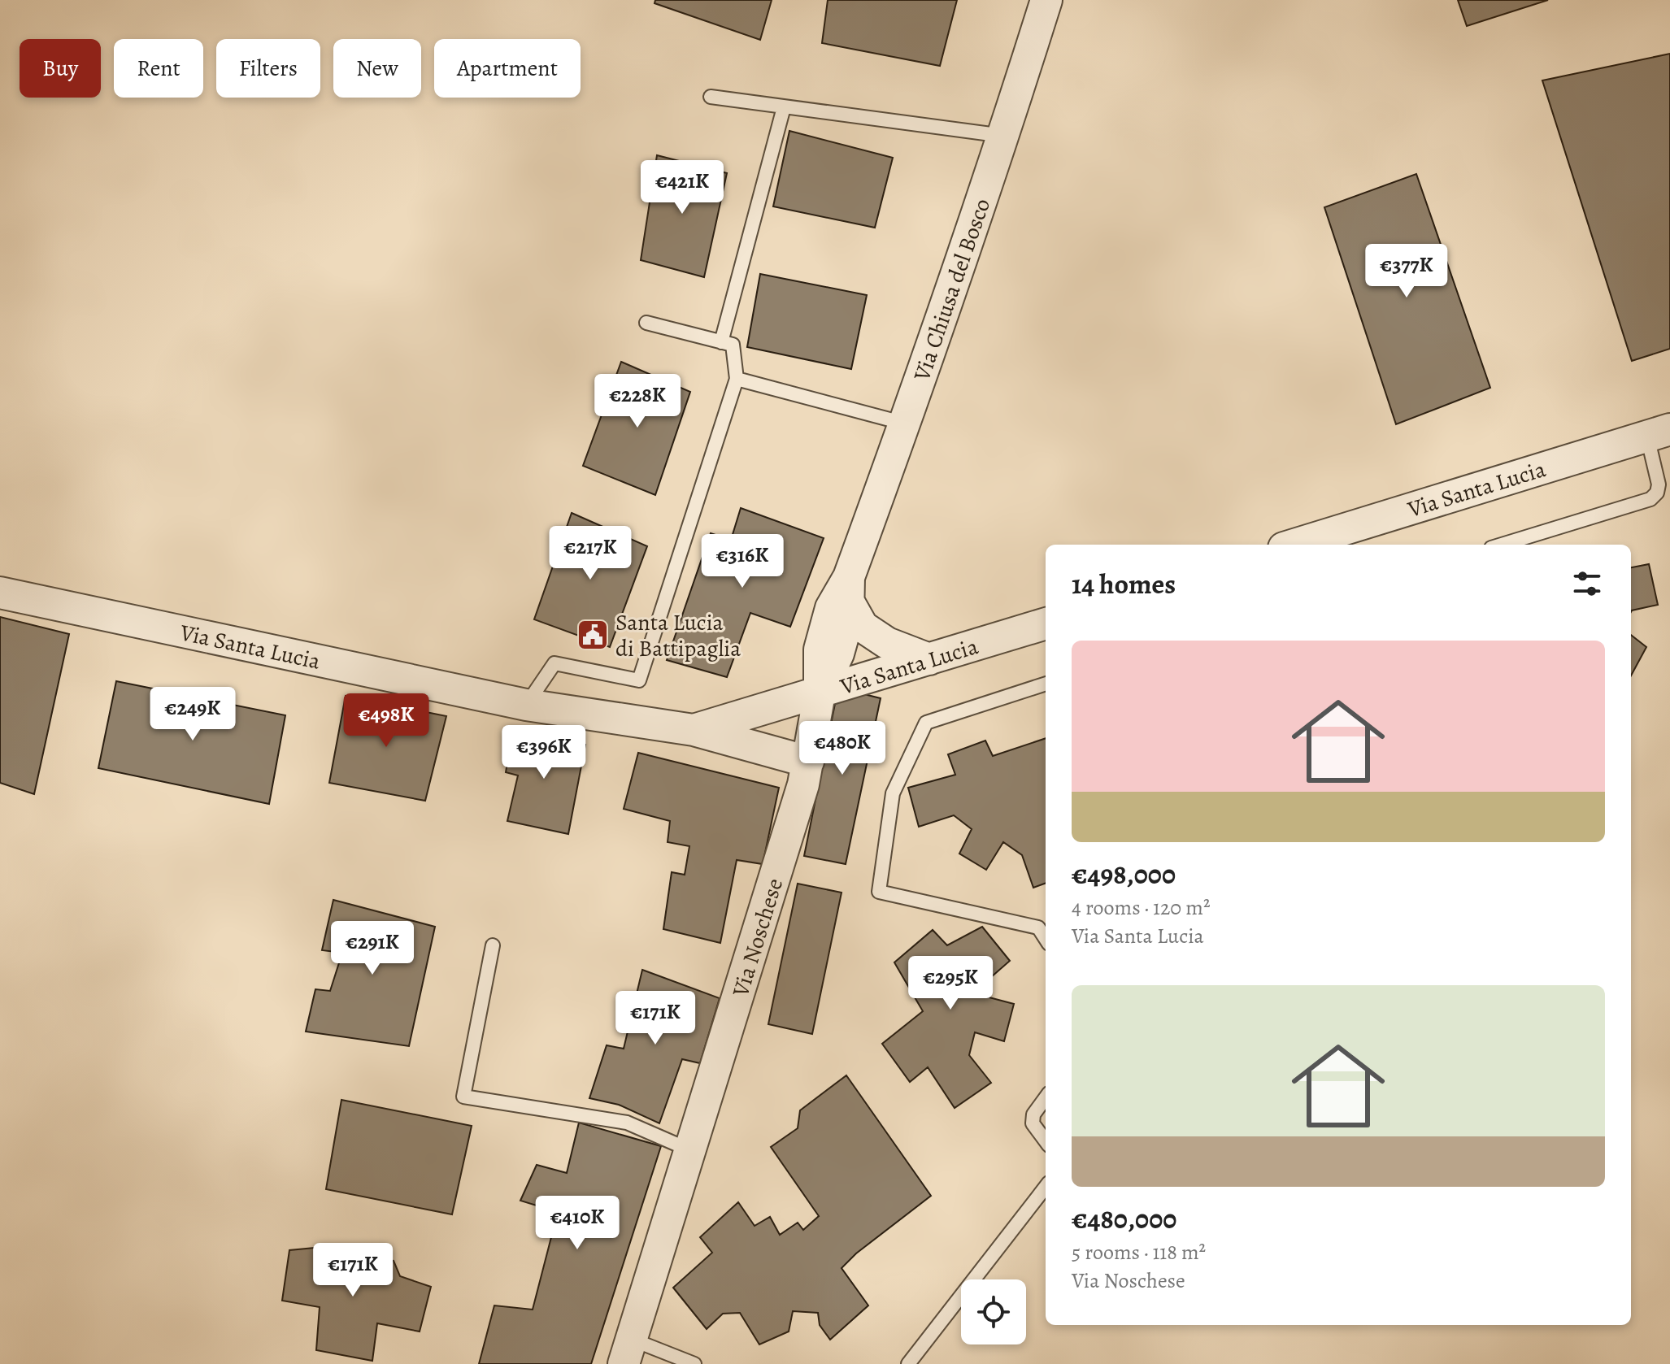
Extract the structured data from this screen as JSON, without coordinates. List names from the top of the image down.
{
  "streets": {
    "street": ["Via Chiusa del Bosco", "Via Santa Lucia", "Via Noschese"]
  },
  "crossings": [
    ["Via Chiusa del Bosco", "Via Santa Lucia"],
    ["Via Chiusa del Bosco", "Via Noschese"],
    ["Via Santa Lucia", "Via Noschese"]
  ],
  "places": {
    "public building": ["Santa Lucia di Battipaglia"]
  },
  "page": {
    "chip": [
      "Buy",
      "Rent",
      "Filters",
      "New",
      "Apartment"
    ],
    "price": [
      "€421K",
      "€377K",
      "€228K",
      "€217K",
      "€316K",
      "€249K",
      "€498K",
      "€480K",
      "€396K",
      "€291K",
      "€295K",
      "€171K",
      "€410K",
      "€171K"
    ],
    "heading": "14 homes",
    "list": [
      {
        "name": "€498,000",
        "note": "4 rooms · 120 m² · Via Santa Lucia"
      },
      {
        "name": "€480,000",
        "note": "5 rooms · 118 m² · Via Noschese"
      }
    ]
  }
}
